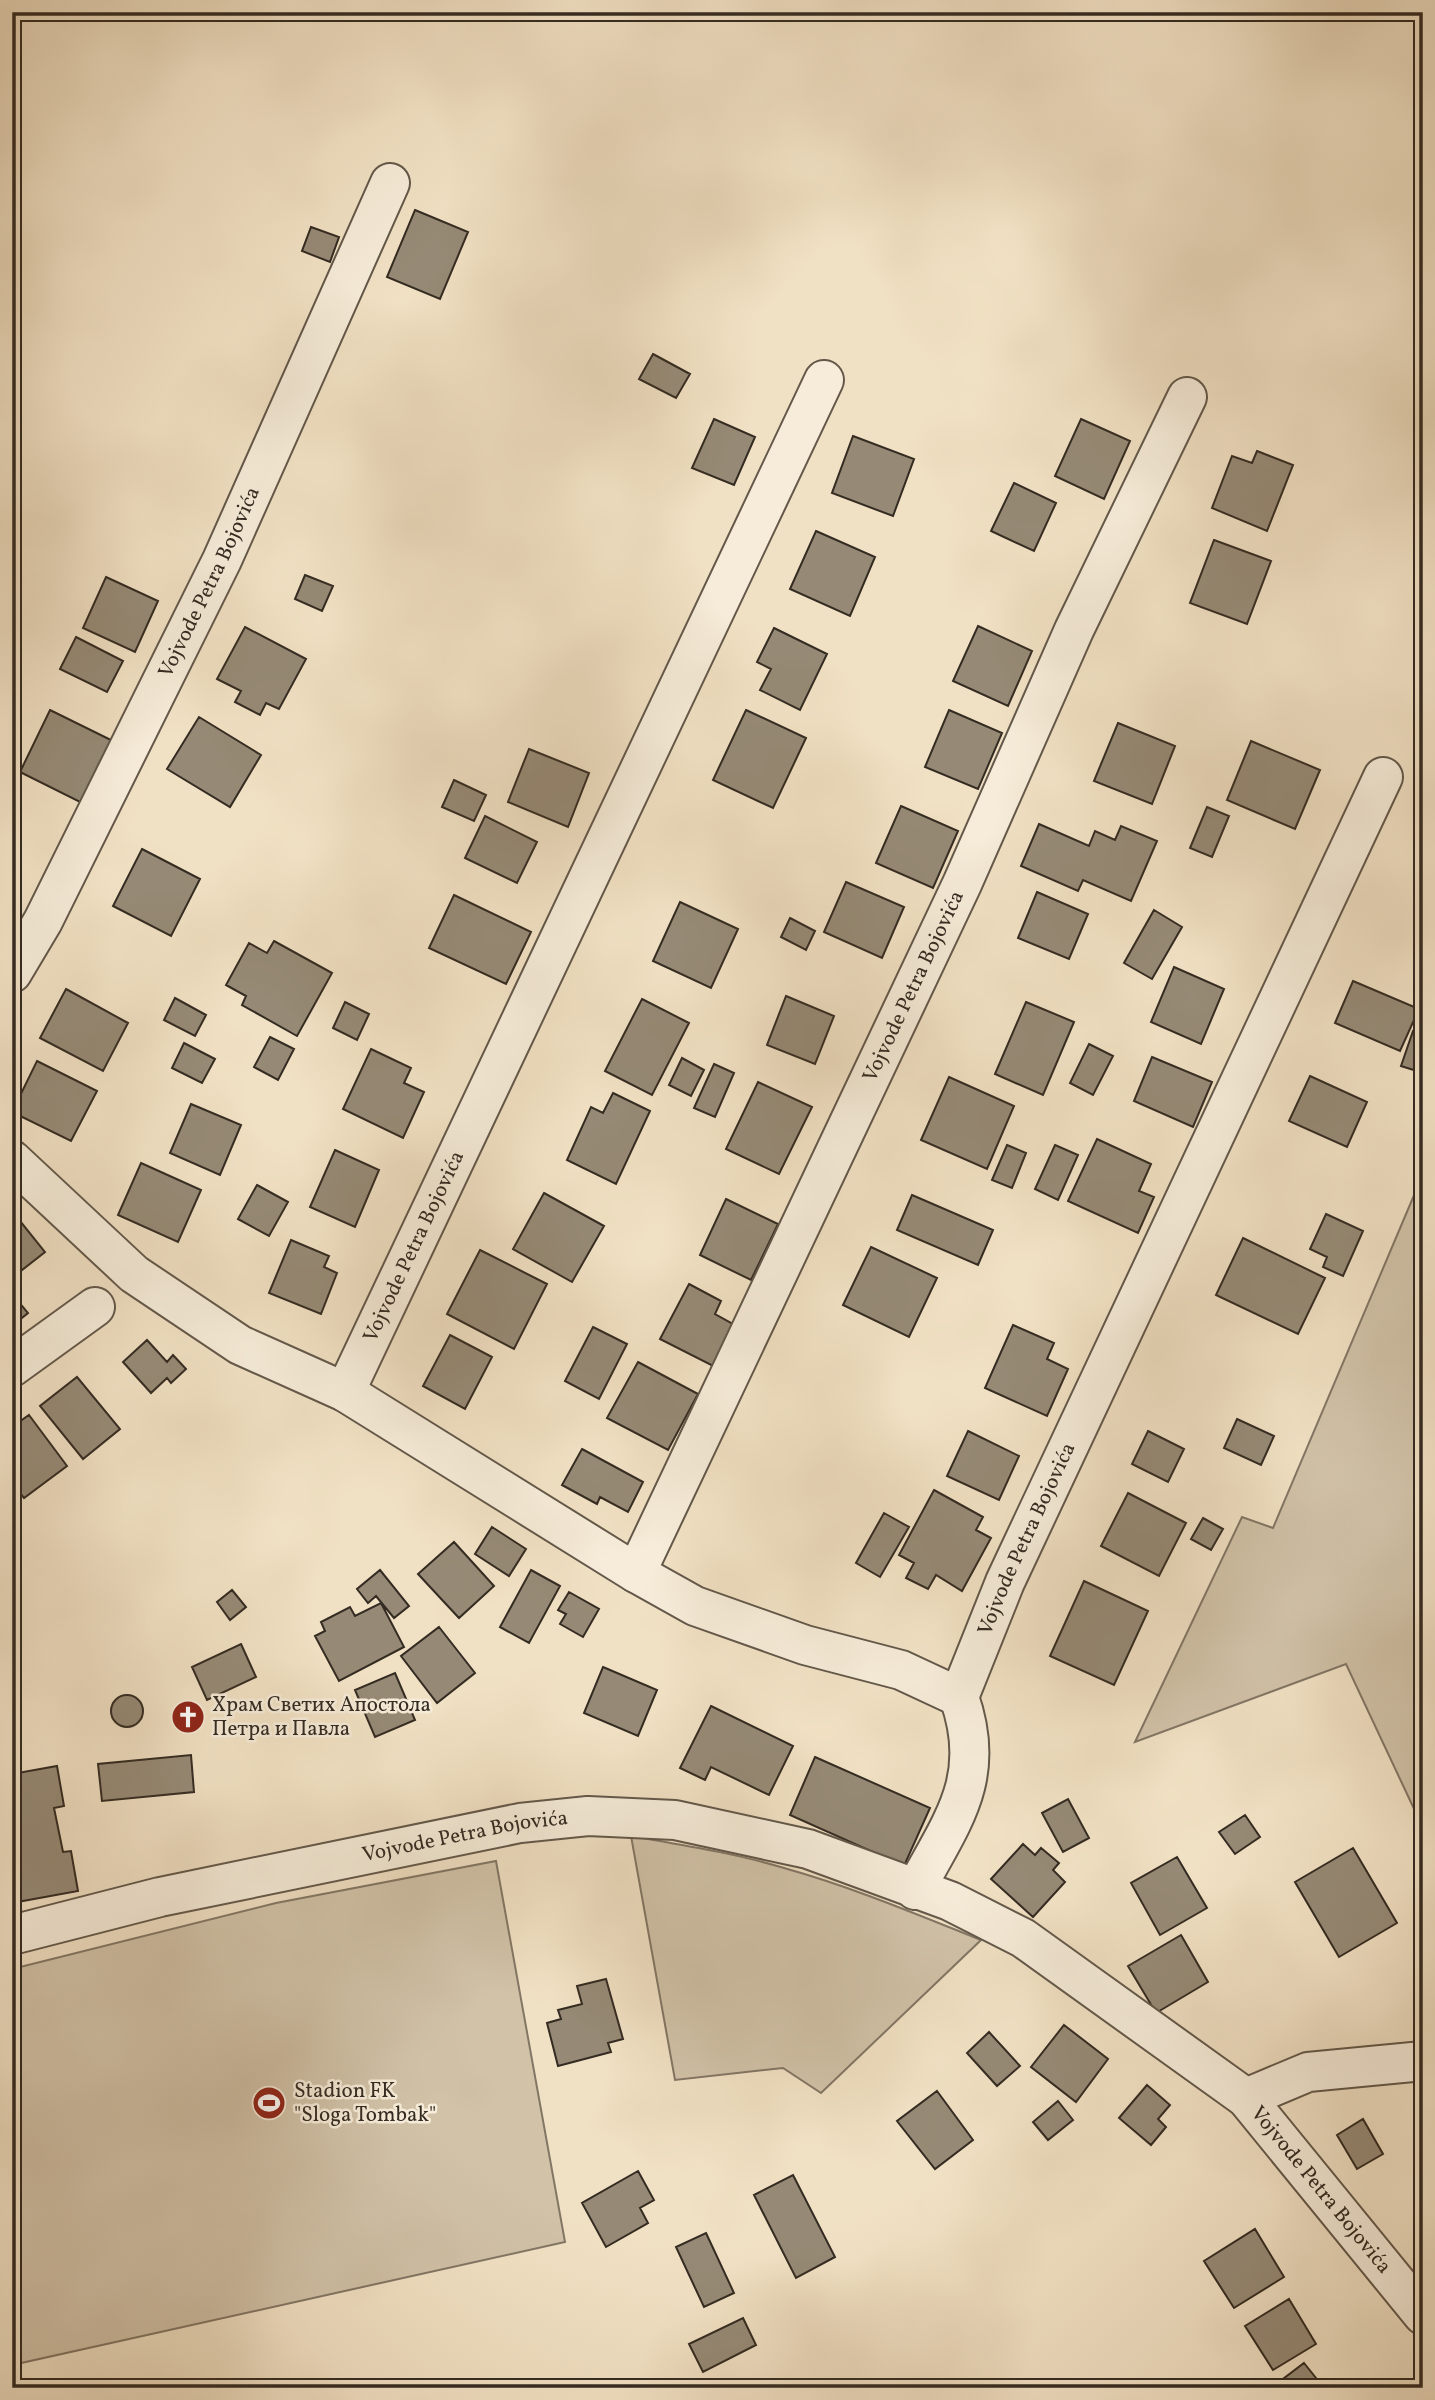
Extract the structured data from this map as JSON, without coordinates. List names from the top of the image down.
{
  "streets": {
    "street": ["Vojvode Petra Bojovića"]
  },
  "places": {
    "church": ["Храм Светих Апостола Петра и Павла"],
    "sports": ["Stadion FK \"Sloga Tombak\""]
  }
}
